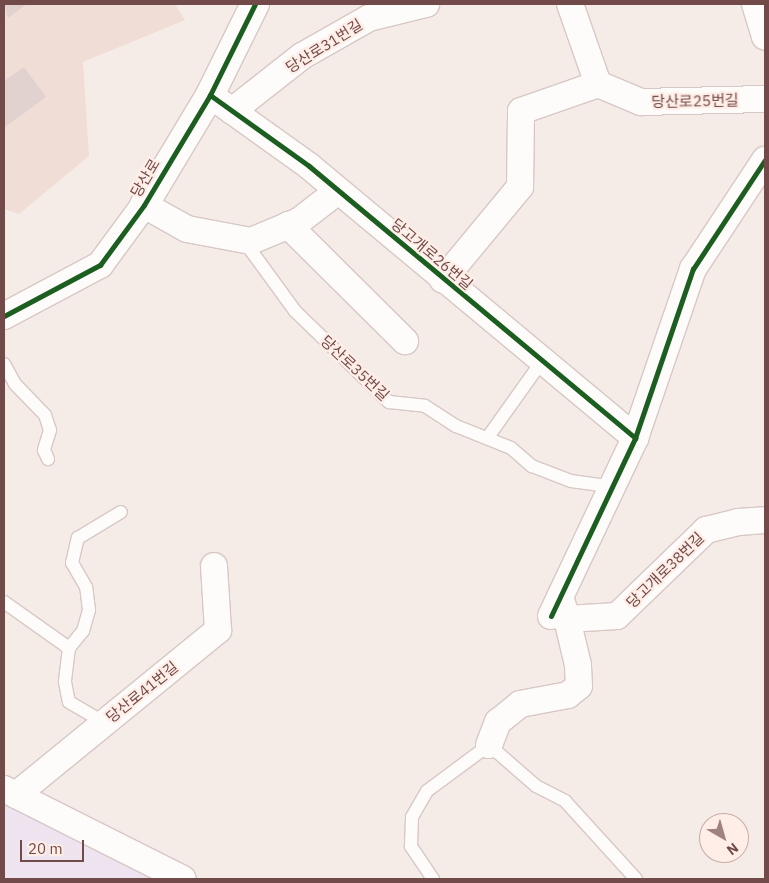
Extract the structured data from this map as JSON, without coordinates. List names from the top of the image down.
{
  "streets": {
    "street": [
      "당산로31번길",
      "당산로25번길",
      "당산로",
      "당고개로26번길",
      "당고개로38번길",
      "당산로41번길"
    ],
    "lane": ["당산로35번길"]
  },
  "crossings": [
    ["당산로31번길", "당고개로26번길"],
    ["당산로25번길", "당고개로26번길"],
    ["당산로", "당고개로26번길"]
  ],
  "scale_bar": "20 m",
  "north": "bottom right"
}
